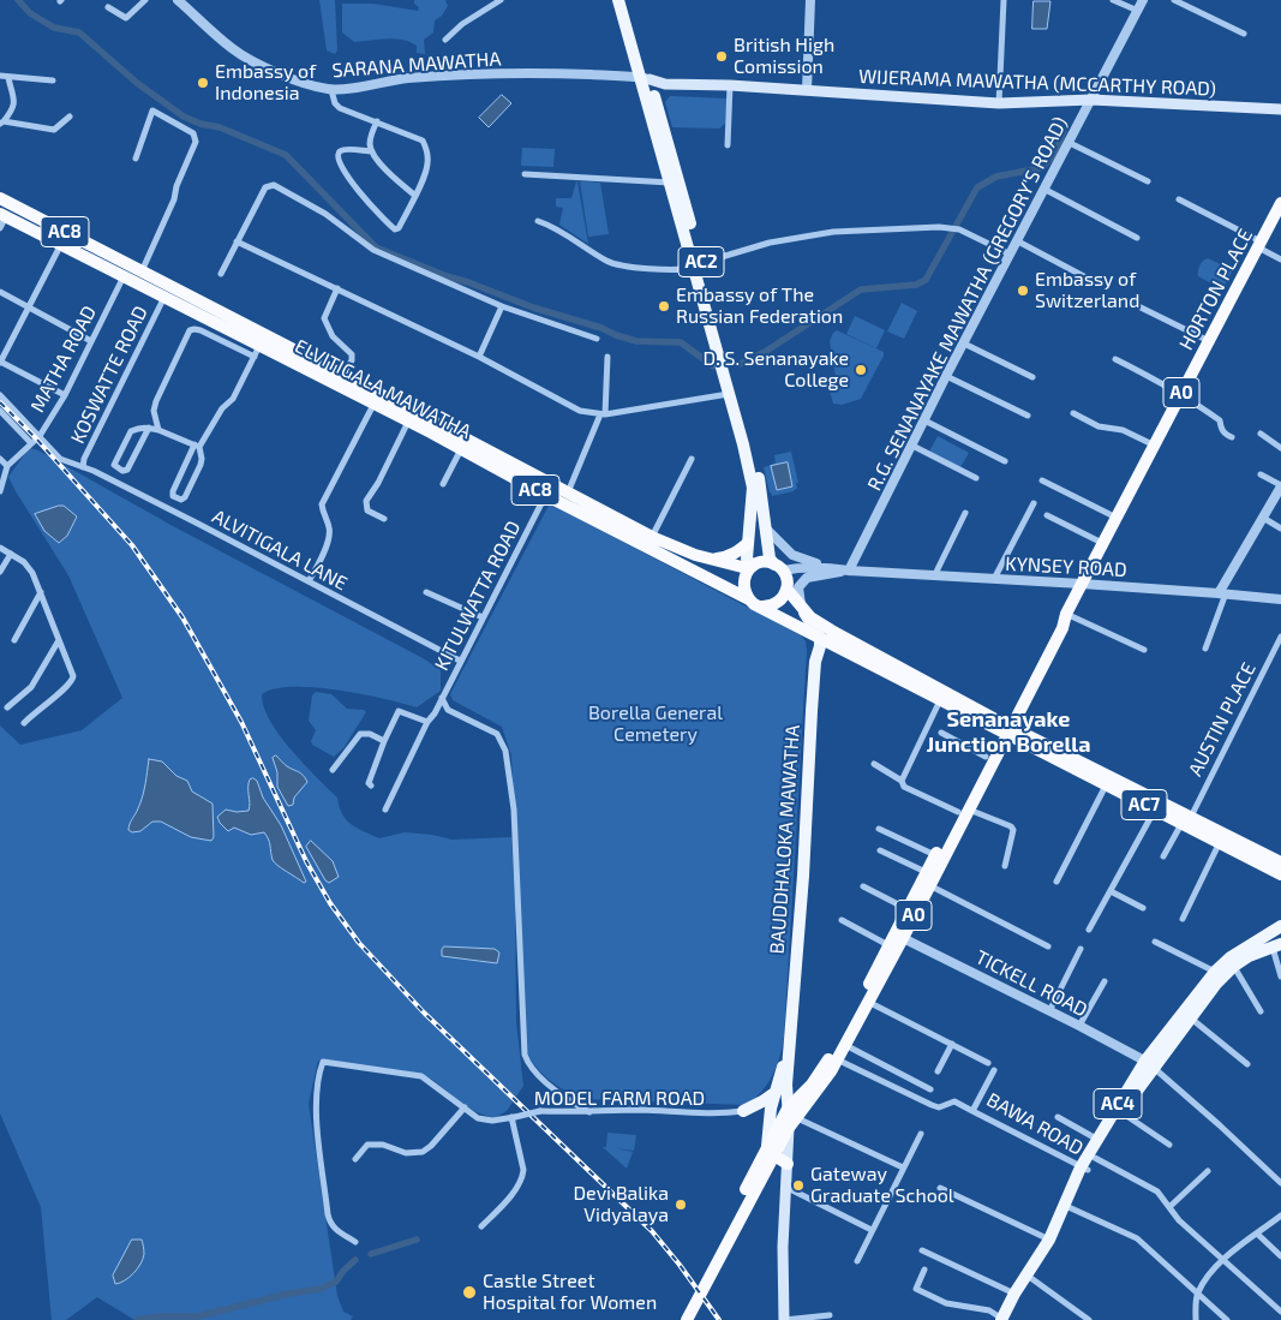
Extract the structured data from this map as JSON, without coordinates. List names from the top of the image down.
{
  "streets": {
    "highway": [
      "AC8",
      "HORTON PLACE",
      "ELVITIGALA MAWATHA",
      "A0",
      "AC7"
    ],
    "main road": [
      "WIJERAMA MAWATHA (MCCARTHY ROAD)",
      "AC2",
      "BAUDDHALOKA MAWATHA",
      "AC4"
    ],
    "street": [
      "SARANA MAWATHA",
      "R.G. SENANAYAKE MAWATHA (GREGORY'S ROAD)",
      "MATHA ROAD",
      "KOSWATTE ROAD",
      "ALVITIGALA LANE",
      "KYNSEY ROAD",
      "KITULWATTA ROAD",
      "AUSTIN PLACE",
      "TICKELL ROAD",
      "MODEL FARM ROAD",
      "BAWA ROAD"
    ]
  },
  "crossings": [
    ["SARANA MAWATHA", "WIJERAMA MAWATHA (MCCARTHY ROAD)"],
    ["SARANA MAWATHA", "AC2"],
    ["WIJERAMA MAWATHA (MCCARTHY ROAD)", "AC2"],
    ["WIJERAMA MAWATHA (MCCARTHY ROAD)", "R.G. SENANAYAKE MAWATHA (GREGORY'S ROAD)"],
    ["AC2", "ELVITIGALA MAWATHA"],
    ["AC2", "KYNSEY ROAD"],
    ["AC2", "AC7"],
    ["HORTON PLACE", "A0"],
    ["HORTON PLACE", "KYNSEY ROAD"],
    ["R.G. SENANAYAKE MAWATHA (GREGORY'S ROAD)", "KYNSEY ROAD"],
    ["MATHA ROAD", "ELVITIGALA MAWATHA"],
    ["MATHA ROAD", "ALVITIGALA LANE"],
    ["KOSWATTE ROAD", "ELVITIGALA MAWATHA"],
    ["KOSWATTE ROAD", "ALVITIGALA LANE"],
    ["ELVITIGALA MAWATHA", "KYNSEY ROAD"],
    ["ELVITIGALA MAWATHA", "KITULWATTA ROAD"],
    ["ELVITIGALA MAWATHA", "AC7"],
    ["A0", "KYNSEY ROAD"],
    ["A0", "AC7"],
    ["A0", "BAUDDHALOKA MAWATHA"],
    ["A0", "TICKELL ROAD"],
    ["A0", "MODEL FARM ROAD"],
    ["ALVITIGALA LANE", "KITULWATTA ROAD"],
    ["KYNSEY ROAD", "AC7"],
    ["KITULWATTA ROAD", "MODEL FARM ROAD"],
    ["AUSTIN PLACE", "AC7"],
    ["AC7", "BAUDDHALOKA MAWATHA"],
    ["BAUDDHALOKA MAWATHA", "MODEL FARM ROAD"],
    ["TICKELL ROAD", "AC4"],
    ["AC4", "BAWA ROAD"]
  ],
  "districts": ["Senanayake Junction Borella"],
  "parks": ["Borella General Cemetery"],
  "places": [
    "British High Comission",
    "Embassy of Indonesia",
    "Embassy of Switzerland",
    "Embassy of The Russian Federation",
    "D. S. Senanayake College",
    "Gateway Graduate School",
    "Devi Balika Vidyalaya",
    "Castle Street Hospital for Women"
  ]
}
